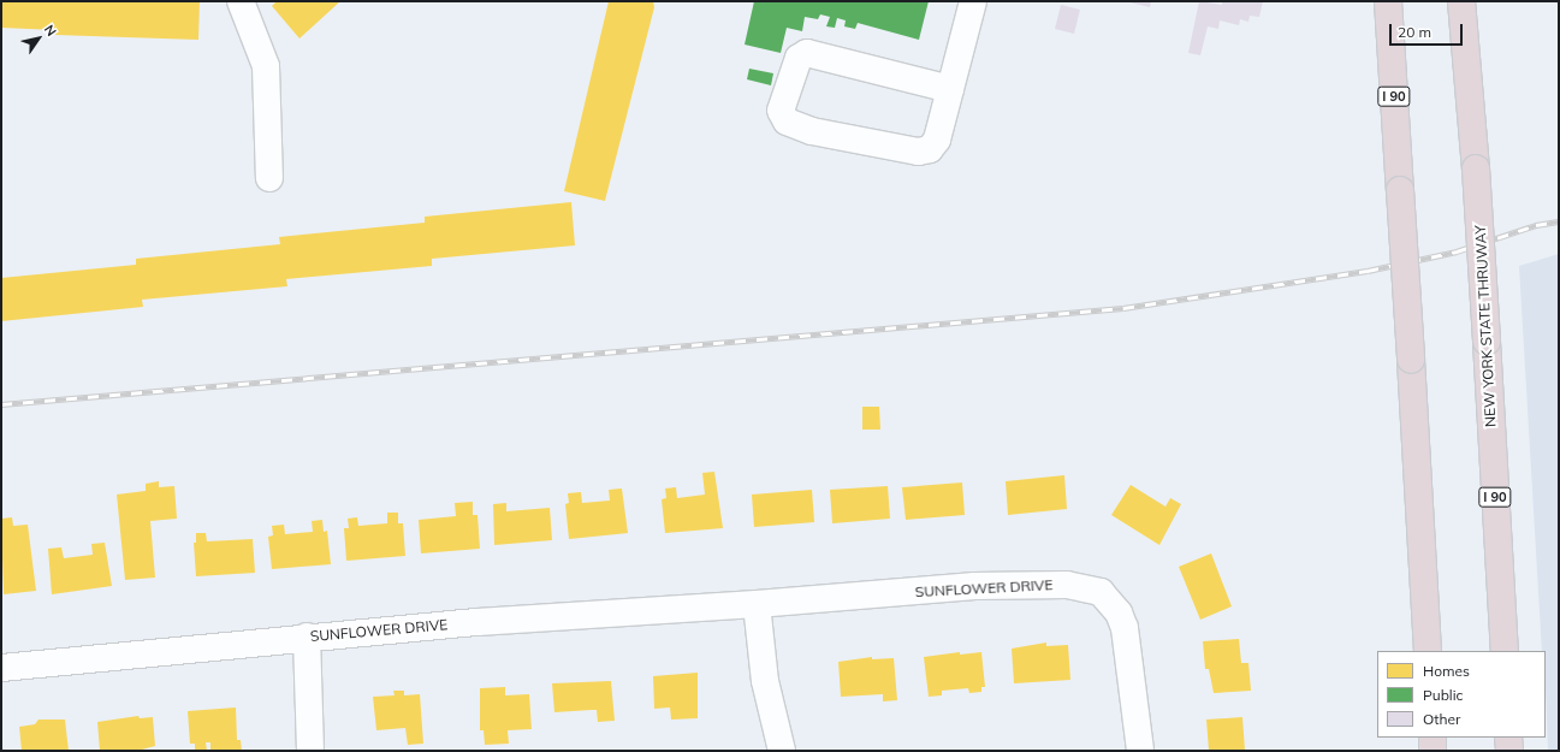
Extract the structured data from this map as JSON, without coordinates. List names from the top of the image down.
{
  "streets": {
    "highway": ["I 90", "NEW YORK STATE THRUWAY"],
    "street": ["SUNFLOWER DRIVE"]
  },
  "legend": ["Homes", "Public", "Other"],
  "scale_bar": "20 m",
  "north": "top right"
}
